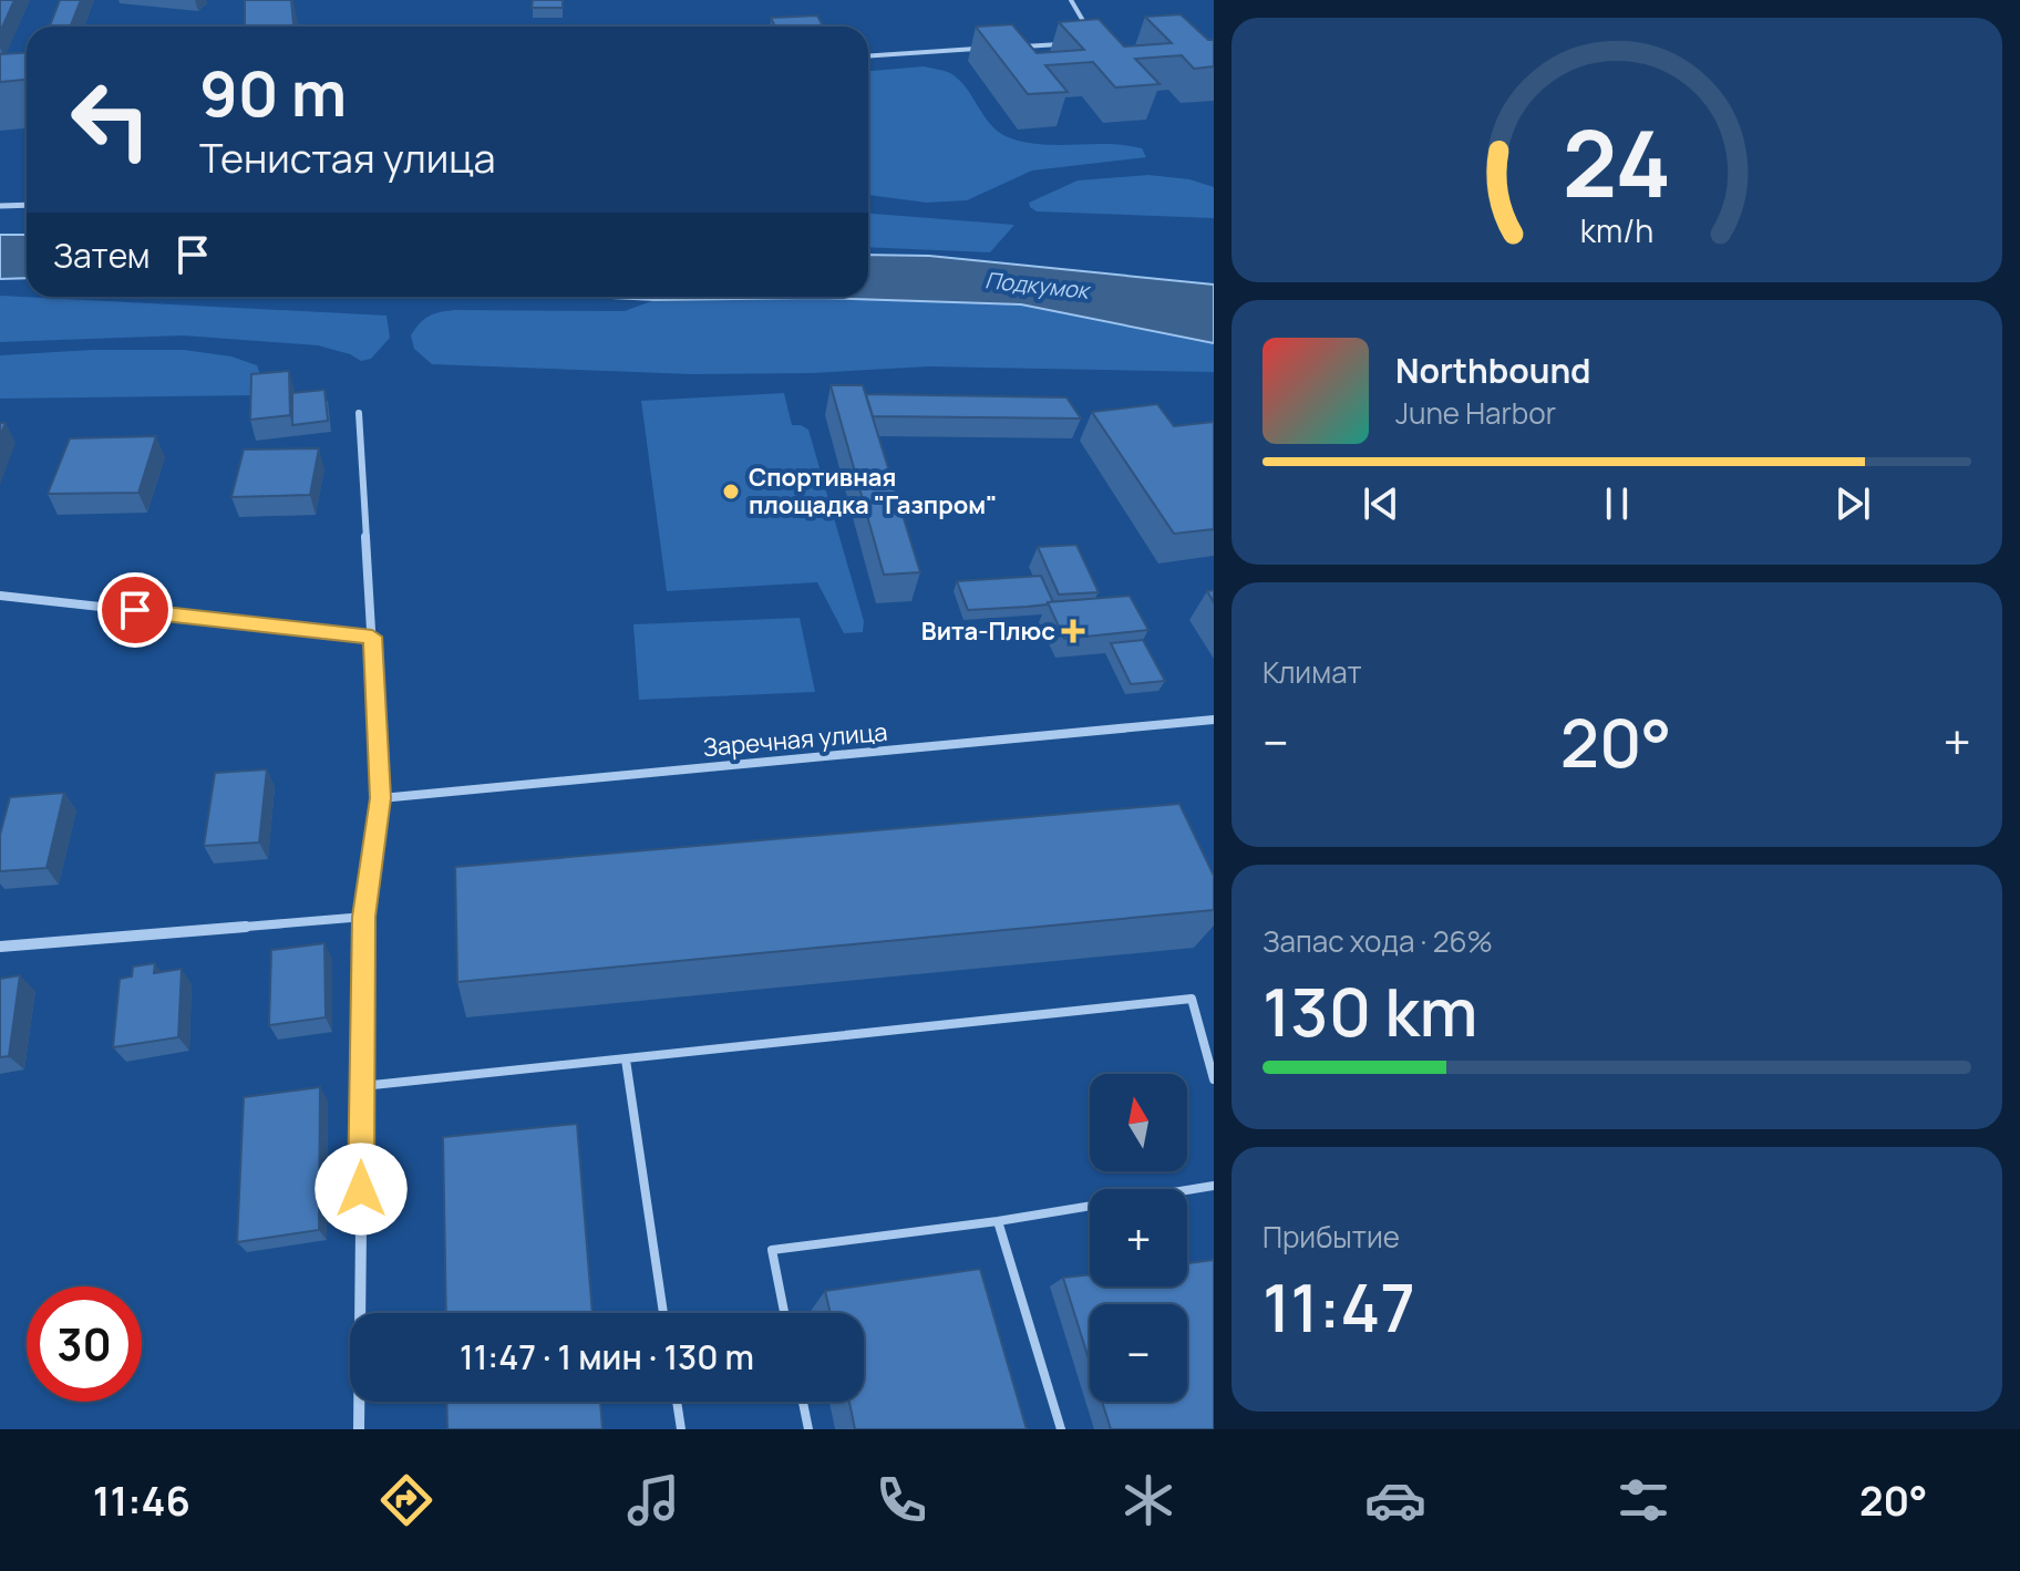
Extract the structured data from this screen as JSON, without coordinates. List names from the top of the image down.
{
  "streets": {
    "street": ["Заречная улица"]
  },
  "water": ["Подкумок"],
  "places": {
    "other": ["Спортивная площадка \"Газпром\""],
    "health": ["Вита-Плюс"]
  },
  "north": "top",
  "page": {
    "turn": ["90 m", "Тенистая улица"],
    "then": "Затем",
    "song": ["Northbound", "June Harbor"],
    "tile": [
      "Климат",
      ["Запас хода · 26%", "130 km"],
      ["Прибытие", "11:47"]
    ],
    "heat": ["−", "20°", "+"],
    "map_buttons": ["+", "−"],
    "limit": "30",
    "trip": "11:47 · 1 мин · 130 m",
    "tabs": ["11:46", "20°"],
    "gauge": ["24", "km/h"]
  }
}
